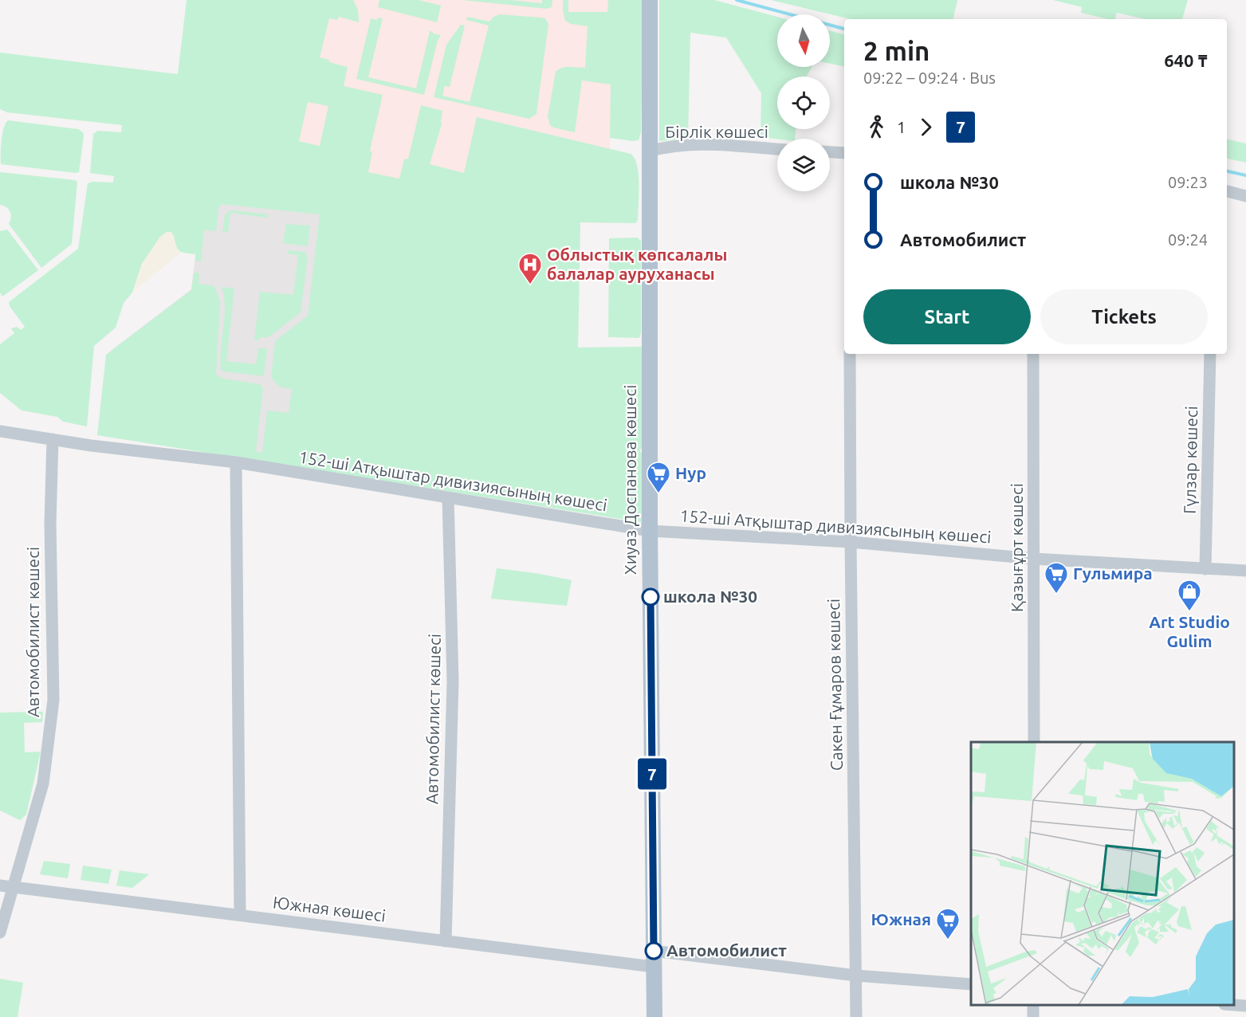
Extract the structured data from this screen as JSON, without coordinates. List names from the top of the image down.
{
  "streets": {
    "main road": ["Хиуаз Доспанова көшесі"],
    "street": [
      "Бірлік көшесі",
      "Гүлзар көшесі",
      "152-ші Атқыштар дивизиясының көшесі",
      "Қазығұрт көшесі",
      "Автомобилист көшесі",
      "Сакен Ғұмаров көшесі",
      "Южная көшесі"
    ]
  },
  "crossings": [
    ["Бірлік көшесі", "Хиуаз Доспанова көшесі"],
    ["Гүлзар көшесі", "152-ші Атқыштар дивизиясының көшесі"],
    ["Хиуаз Доспанова көшесі", "152-ші Атқыштар дивизиясының көшесі"],
    ["Хиуаз Доспанова көшесі", "Южная көшесі"],
    ["152-ші Атқыштар дивизиясының көшесі", "Қазығұрт көшесі"],
    ["152-ші Атқыштар дивизиясының көшесі", "Автомобилист көшесі"],
    ["152-ші Атқыштар дивизиясының көшесі", "Сакен Ғұмаров көшесі"],
    ["Автомобилист көшесі", "Южная көшесі"]
  ],
  "places": {
    "hospital": ["Облыстық көпсалалы балалар ауруханасы"],
    "supermarket": ["Нур", "Гульмира", "Южная"],
    "other": ["школа №30", "Автомобилист"],
    "shop": ["Art Studio Gulim"]
  },
  "lines": ["bus line 7"],
  "north": "bottom",
  "page": {
    "on_map": "7",
    "heading": ["2 min", "09:22 – 09:24 · Bus", "640 ₸"],
    "legs": ["1", "7"],
    "list": [
      {
        "name": "школа №30",
        "value": "09:23"
      },
      {
        "name": "Автомобилист",
        "value": "09:24"
      }
    ],
    "buttons": ["Start", "Tickets"]
  }
}
